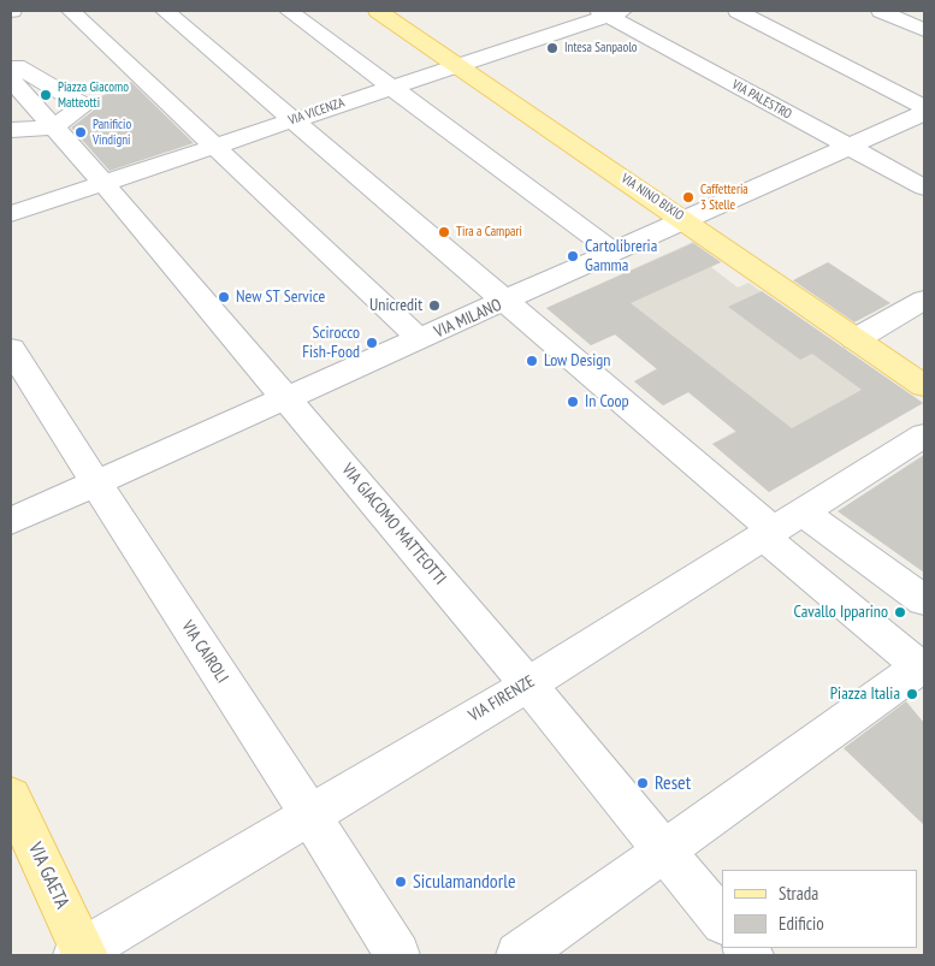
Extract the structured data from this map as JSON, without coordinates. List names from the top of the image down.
{
  "streets": {
    "main road": ["VIA NINO BIXIO", "VIA GAETA"],
    "street": [
      "VIA PALESTRO",
      "VIA VICENZA",
      "VIA MILANO",
      "VIA GIACOMO MATTEOTTI",
      "VIA CAIROLI",
      "VIA FIRENZE"
    ]
  },
  "crossings": [
    ["VIA PALESTRO", "VIA VICENZA"],
    ["VIA PALESTRO", "VIA MILANO"],
    ["VIA VICENZA", "VIA NINO BIXIO"],
    ["VIA VICENZA", "VIA GIACOMO MATTEOTTI"],
    ["VIA NINO BIXIO", "VIA MILANO"],
    ["VIA MILANO", "VIA GIACOMO MATTEOTTI"],
    ["VIA MILANO", "VIA CAIROLI"],
    ["VIA GIACOMO MATTEOTTI", "VIA FIRENZE"],
    ["VIA CAIROLI", "VIA FIRENZE"],
    ["VIA FIRENZE", "VIA GAETA"]
  ],
  "places": [
    "Intesa Sanpaolo",
    "Piazza Giacomo Matteotti",
    "Panificio Vindigni",
    "Caffetteria 3 Stelle",
    "Tira a Campari",
    "Cartolibreria Gamma",
    "New ST Service",
    "Unicredit",
    "Scirocco Fish-Food",
    "Low Design",
    "In Coop",
    "Cavallo Ipparino",
    "Piazza Italia",
    "Reset",
    "Siculamandorle"
  ],
  "legend": ["Strada", "Edificio"]
}
